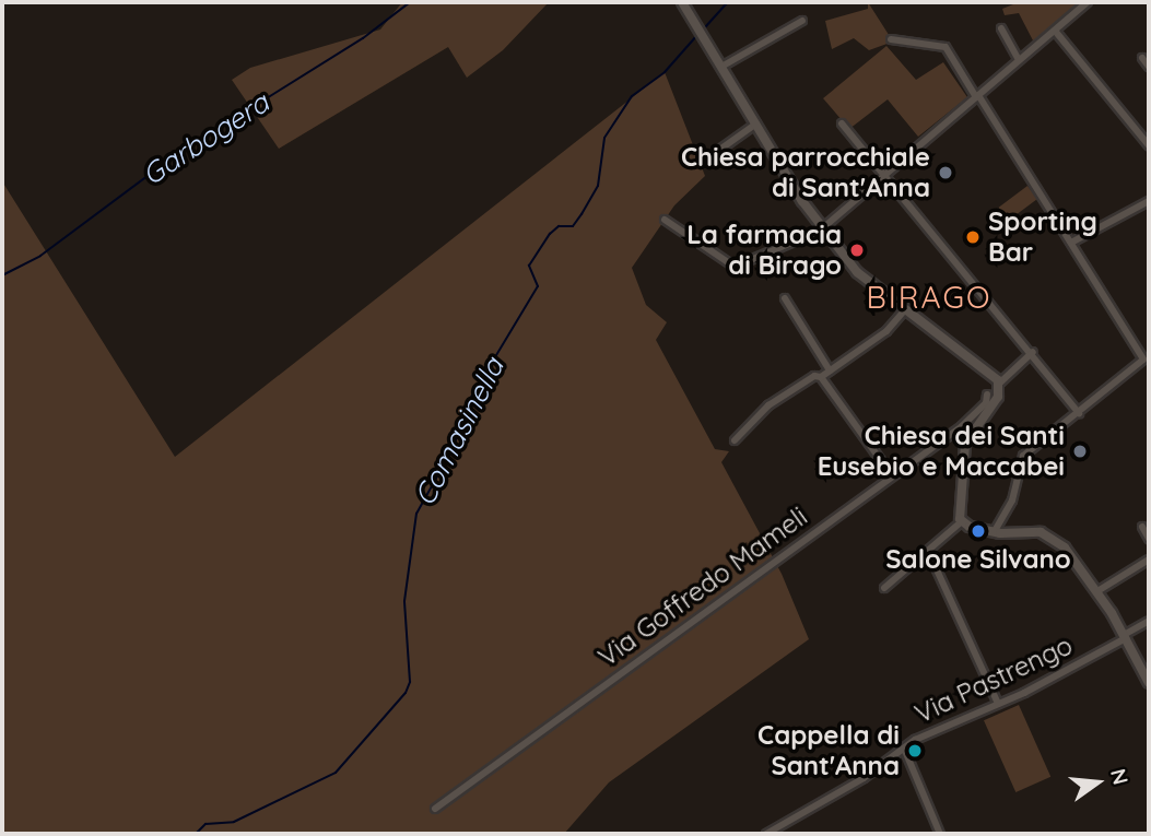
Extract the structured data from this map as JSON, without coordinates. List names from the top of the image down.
{
  "streets": {
    "street": ["Via Goffredo Mameli", "Via Pastrengo"]
  },
  "districts": ["BIRAGO"],
  "water": ["Garbogera", "Comasinella"],
  "places": [
    "Chiesa parrocchiale di Sant'Anna",
    "Sporting Bar",
    "La farmacia di Birago",
    "Chiesa dei Santi Eusebio e Maccabei",
    "Salone Silvano",
    "Cappella di Sant'Anna"
  ],
  "north": "right"
}
